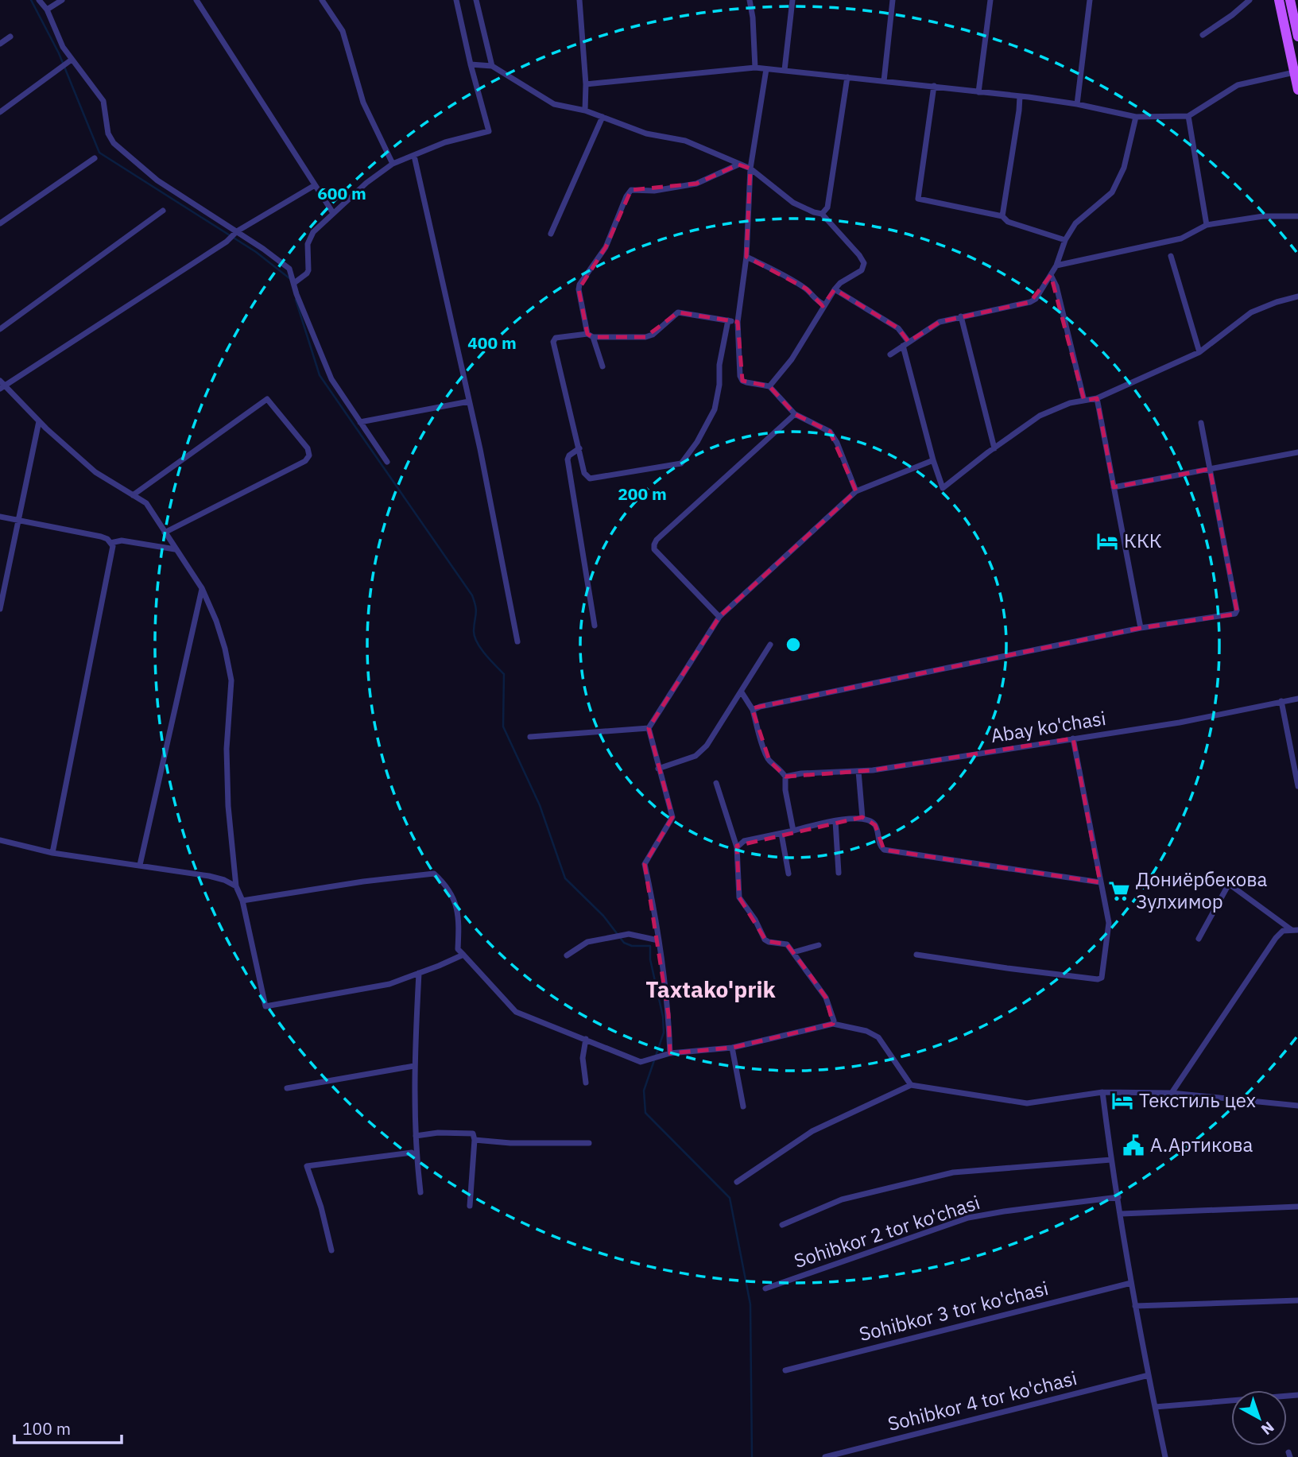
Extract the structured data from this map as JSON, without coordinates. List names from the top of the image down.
{
  "streets": {
    "street": [
      "Abay ko'chasi",
      "Sohibkor 2 tor ko'chasi",
      "Sohibkor 3 tor ko'chasi",
      "Sohibkor 4 tor ko'chasi"
    ]
  },
  "districts": ["Taxtako'prik"],
  "places": {
    "hotel": ["ККК", "Текстиль цех"],
    "supermarket": ["Дониёрбекова Зулхимор"],
    "public building": ["А.Артикова"]
  },
  "scale_bar": "100 m",
  "north": "bottom right",
  "rings": ["600 m", "400 m", "200 m"]
}
